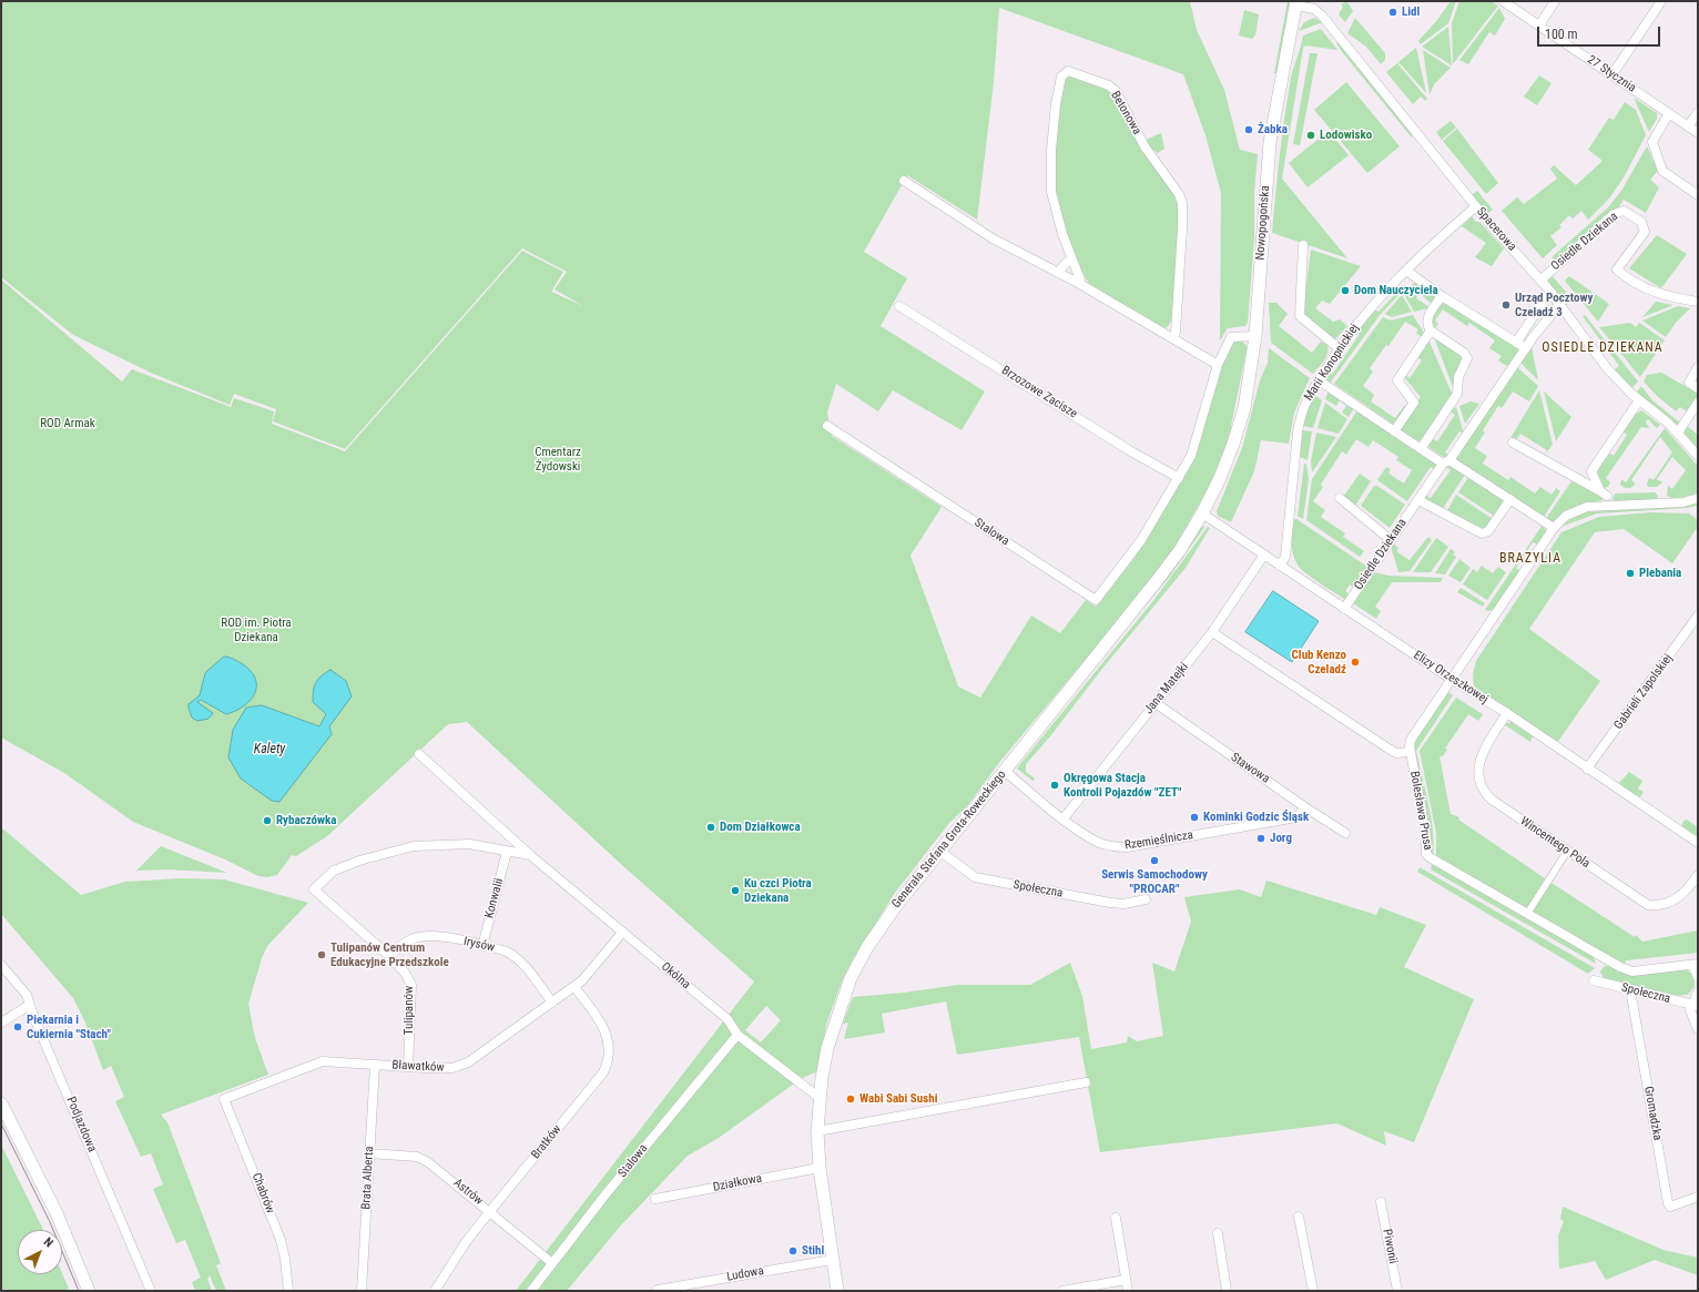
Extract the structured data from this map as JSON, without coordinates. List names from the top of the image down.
{
  "streets": {
    "street": [
      "27 Stycznia",
      "Betonowa",
      "Nowopogońska",
      "Spacerowa",
      "Osiedle Dziekana",
      "Marii Konopnickiej",
      "Brzozowe Zacisze",
      "Stalowa",
      "Elizy Orzeszkowej",
      "Jana Matejki",
      "Gabrieli Zapolskiej",
      "Stawowa",
      "Bolesława Prusa",
      "Generała Stefana Grota-Roweckiego",
      "Rzemieślnicza",
      "Wincentego Pola",
      "Społeczna",
      "Konwalii",
      "Irysów",
      "Okólna",
      "Tulipanów",
      "Bławatków",
      "Gromadzka",
      "Podjazdowa",
      "Bratków",
      "Brata Alberta",
      "Działkowa",
      "Astrów",
      "Chabrów",
      "Piwonii",
      "Ludowa"
    ]
  },
  "crossings": [
    ["Nowopogońska", "Spacerowa"],
    ["Nowopogońska", "Generała Stefana Grota-Roweckiego"],
    ["Spacerowa", "Osiedle Dziekana"],
    ["Spacerowa", "Marii Konopnickiej"],
    ["Osiedle Dziekana", "Elizy Orzeszkowej"],
    ["Marii Konopnickiej", "Elizy Orzeszkowej"],
    ["Brzozowe Zacisze", "Stalowa"],
    ["Stalowa", "Okólna"],
    ["Stalowa", "Astrów"],
    ["Elizy Orzeszkowej", "Jana Matejki"],
    ["Elizy Orzeszkowej", "Gabrieli Zapolskiej"],
    ["Elizy Orzeszkowej", "Generała Stefana Grota-Roweckiego"],
    ["Elizy Orzeszkowej", "Wincentego Pola"],
    ["Jana Matejki", "Stawowa"],
    ["Jana Matejki", "Rzemieślnicza"],
    ["Stawowa", "Rzemieślnicza"],
    ["Generała Stefana Grota-Roweckiego", "Rzemieślnicza"],
    ["Generała Stefana Grota-Roweckiego", "Społeczna"],
    ["Generała Stefana Grota-Roweckiego", "Okólna"],
    ["Generała Stefana Grota-Roweckiego", "Działkowa"],
    ["Generała Stefana Grota-Roweckiego", "Ludowa"],
    ["Społeczna", "Gromadzka"],
    ["Konwalii", "Irysów"],
    ["Konwalii", "Tulipanów"],
    ["Irysów", "Tulipanów"],
    ["Irysów", "Bławatków"],
    ["Okólna", "Bławatków"],
    ["Tulipanów", "Bławatków"],
    ["Bławatków", "Bratków"],
    ["Bławatków", "Brata Alberta"],
    ["Bławatków", "Chabrów"],
    ["Bratków", "Astrów"],
    ["Brata Alberta", "Astrów"]
  ],
  "districts": ["OSIEDLE DZIEKANA", "BRAZYLIA"],
  "water": ["Kalety"],
  "parks": ["ROD Armak", "Cmentarz Żydowski", "ROD im. Piotra Dziekana"],
  "places": [
    "Lidl",
    "Żabka",
    "Lodowisko",
    "Dom Nauczyciela",
    "Urząd Pocztowy Czeladź 3",
    "Plebania",
    "Club Kenzo Czeladź",
    "Okręgowa Stacja Kontroli Pojazdów \"ZET\"",
    "Kominki Godzic Śląsk",
    "Rybaczówka",
    "Dom Działkowca",
    "Jorg",
    "Serwis Samochodowy \"PROCAR\"",
    "Ku czci Piotra Dziekana",
    "Tulipanów Centrum Edukacyjne Przedszkole",
    "Piekarnia i Cukiernia \"Stach\"",
    "Wabi Sabi Sushi",
    "Stihl"
  ],
  "scale_bar": "100 m",
  "north": "top right"
}
